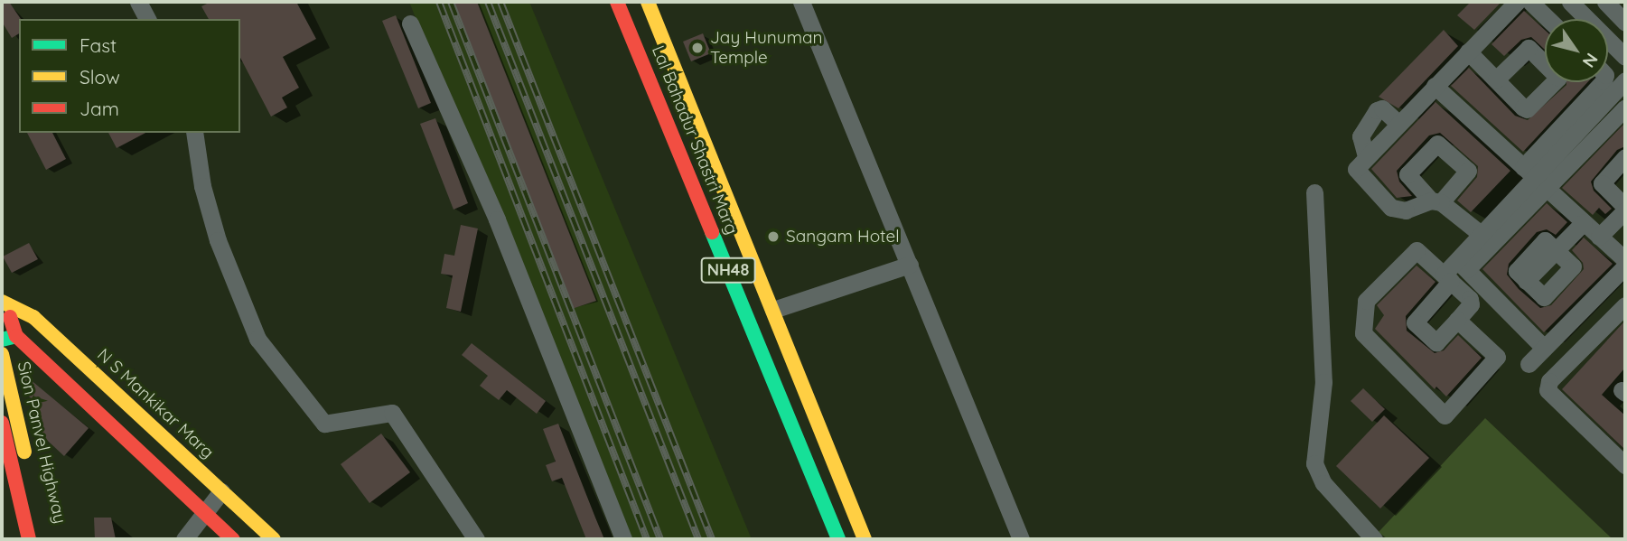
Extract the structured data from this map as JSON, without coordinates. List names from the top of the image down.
{
  "streets": {
    "main road": [
      "Lal Bahadur Shastri Marg",
      "NH48",
      "N S Mankikar Marg",
      "Sion Panvel Highway"
    ]
  },
  "places": ["Jay Hunuman Temple", "Sangam Hotel"],
  "legend": ["Fast", "Slow", "Jam"],
  "north": "bottom right"
}
